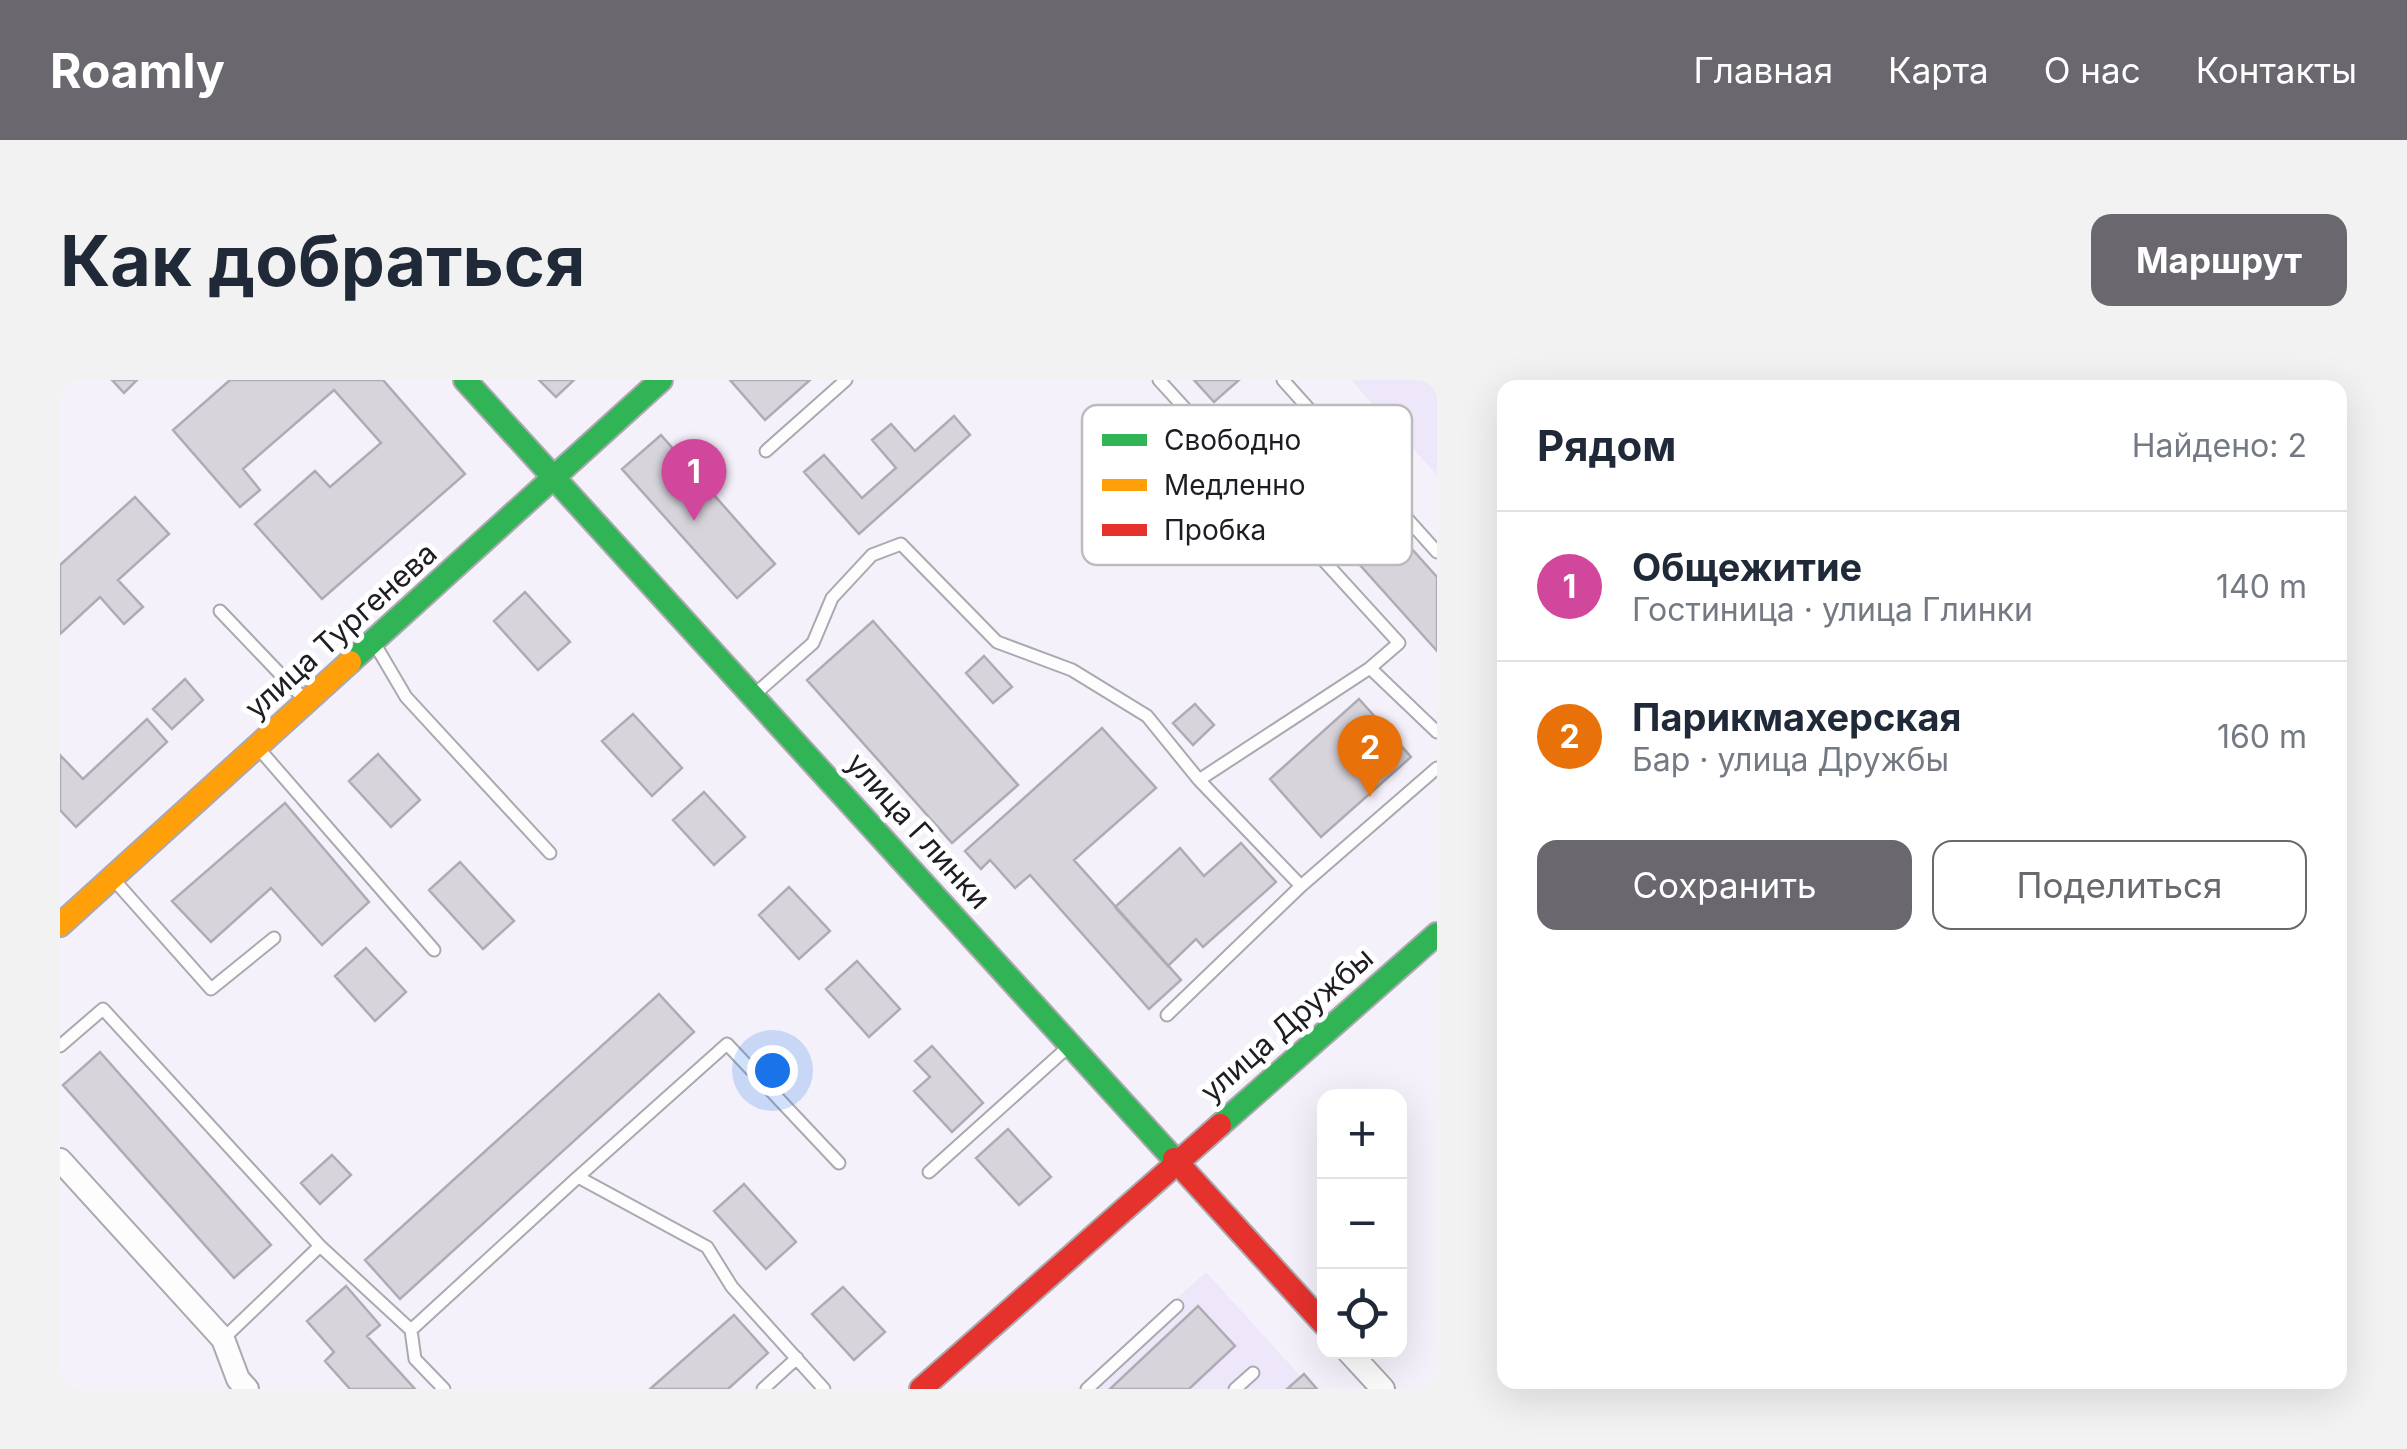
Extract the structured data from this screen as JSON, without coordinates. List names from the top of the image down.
{
  "streets": {
    "street": ["улица Тургенева", "улица Глинки", "улица Дружбы"]
  },
  "crossings": [
    ["улица Тургенева", "улица Глинки"],
    ["улица Глинки", "улица Дружбы"]
  ],
  "legend": ["Свободно", "Медленно", "Пробка"],
  "page": {
    "header": "Roamly",
    "nav": [
      "Главная",
      "Карта",
      "О нас",
      "Контакты"
    ],
    "buttons": [
      "Маршрут",
      ["Сохранить", "Поделиться"]
    ],
    "title": "Как добраться",
    "heading": ["Рядом", "Найдено: 2"],
    "pins": ["1", "2"],
    "list": [
      {
        "mark": "1",
        "name": "Общежитие",
        "note": "Гостиница · улица Глинки",
        "value": "140 m"
      },
      {
        "mark": "2",
        "name": "Парикмахерская",
        "note": "Бар · улица Дружбы",
        "value": "160 m"
      }
    ],
    "map_buttons": ["+", "−"]
  }
}
